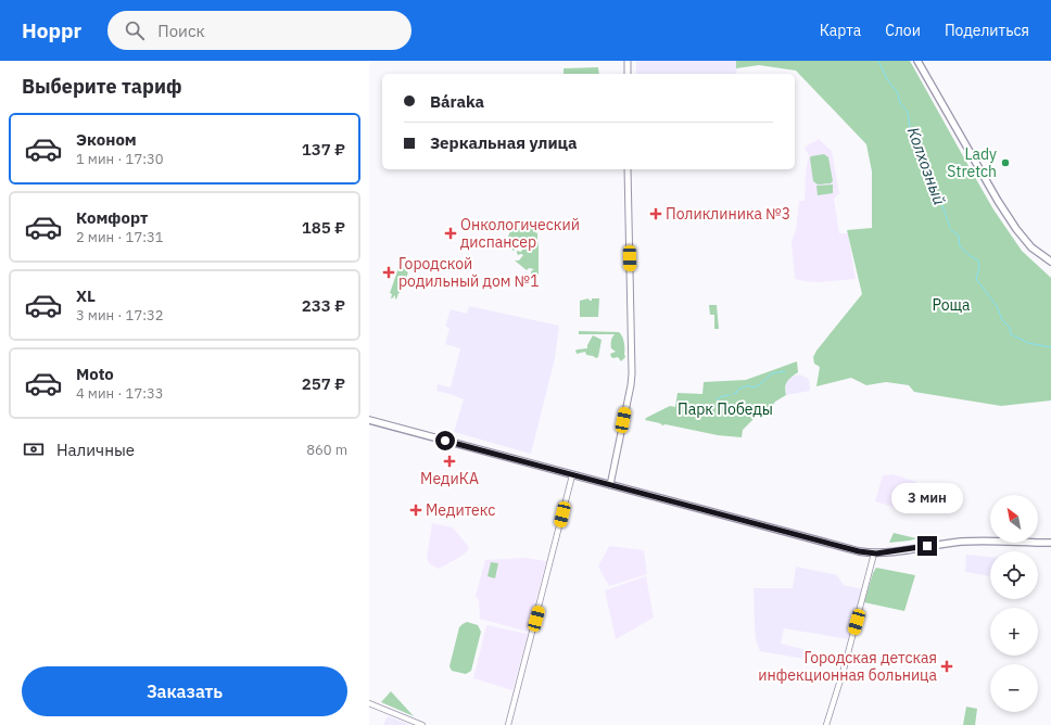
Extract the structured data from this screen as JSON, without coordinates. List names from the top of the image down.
{
  "water": ["Колхозный"],
  "parks": ["Роща", "Парк Победы"],
  "places": {
    "other": ["Lady Stretch"],
    "health": [
      "Поликлиника №3",
      "Онкологический диспансер",
      "Городской родильный дом №1",
      "МедиКА",
      "Медитекс",
      "Городская детская инфекционная больница"
    ]
  },
  "north": "top left",
  "page": {
    "header": "Hoppr",
    "search": "Поиск",
    "nav": ["Карта", "Слои", "Поделиться"],
    "heading": "Выберите тариф",
    "banner": ["Báraka", "Зеркальная улица"],
    "list": [
      {
        "name": "Эконом",
        "note": "1 мин · 17:30",
        "value": "137 ₽"
      },
      {
        "name": "Комфорт",
        "note": "2 мин · 17:31",
        "value": "185 ₽"
      },
      {
        "name": "XL",
        "note": "3 мин · 17:32",
        "value": "233 ₽"
      },
      {
        "name": "Moto",
        "note": "4 мин · 17:33",
        "value": "257 ₽"
      }
    ],
    "pay": ["Наличные", "860 m"],
    "bubble": "3 мин",
    "map_buttons": ["+", "−"],
    "buttons": "Заказать"
  }
}
